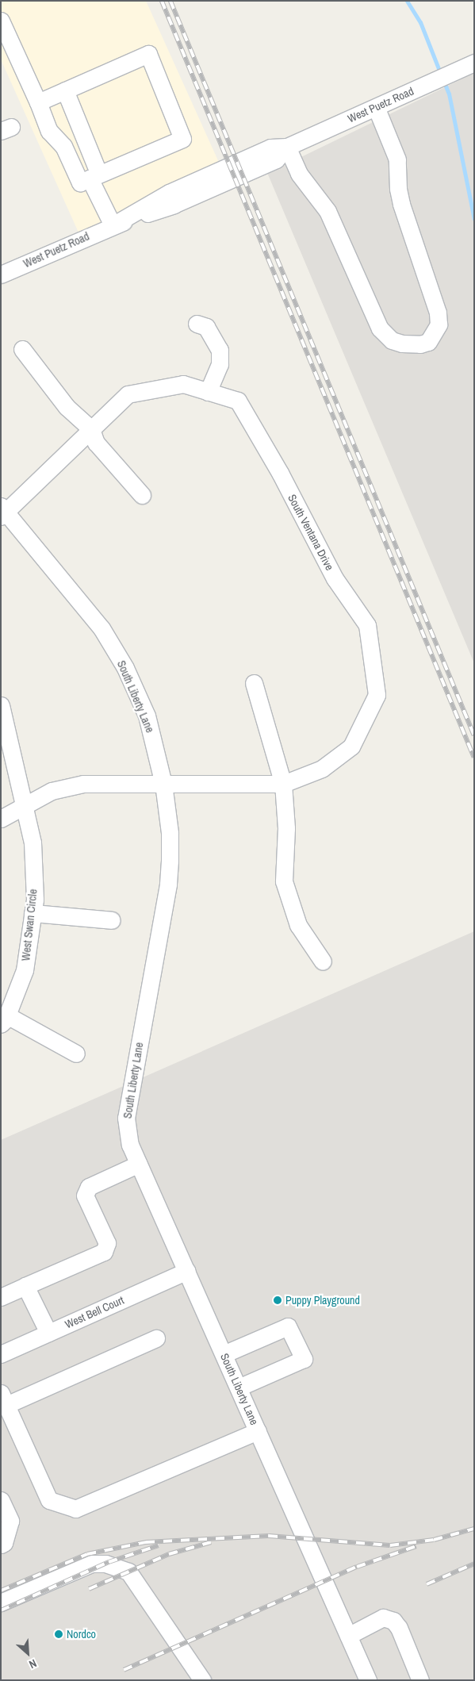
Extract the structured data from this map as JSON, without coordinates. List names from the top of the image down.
{
  "streets": {
    "street": [
      "West Puetz Road",
      "South Ventana Drive",
      "South Liberty Lane",
      "West Swan Circle",
      "West Bell Court"
    ]
  },
  "crossings": [
    ["South Ventana Drive", "South Liberty Lane"],
    ["South Ventana Drive", "West Swan Circle"],
    ["South Liberty Lane", "West Bell Court"]
  ],
  "places": ["Puppy Playground", "Nordco"],
  "north": "bottom right"
}
